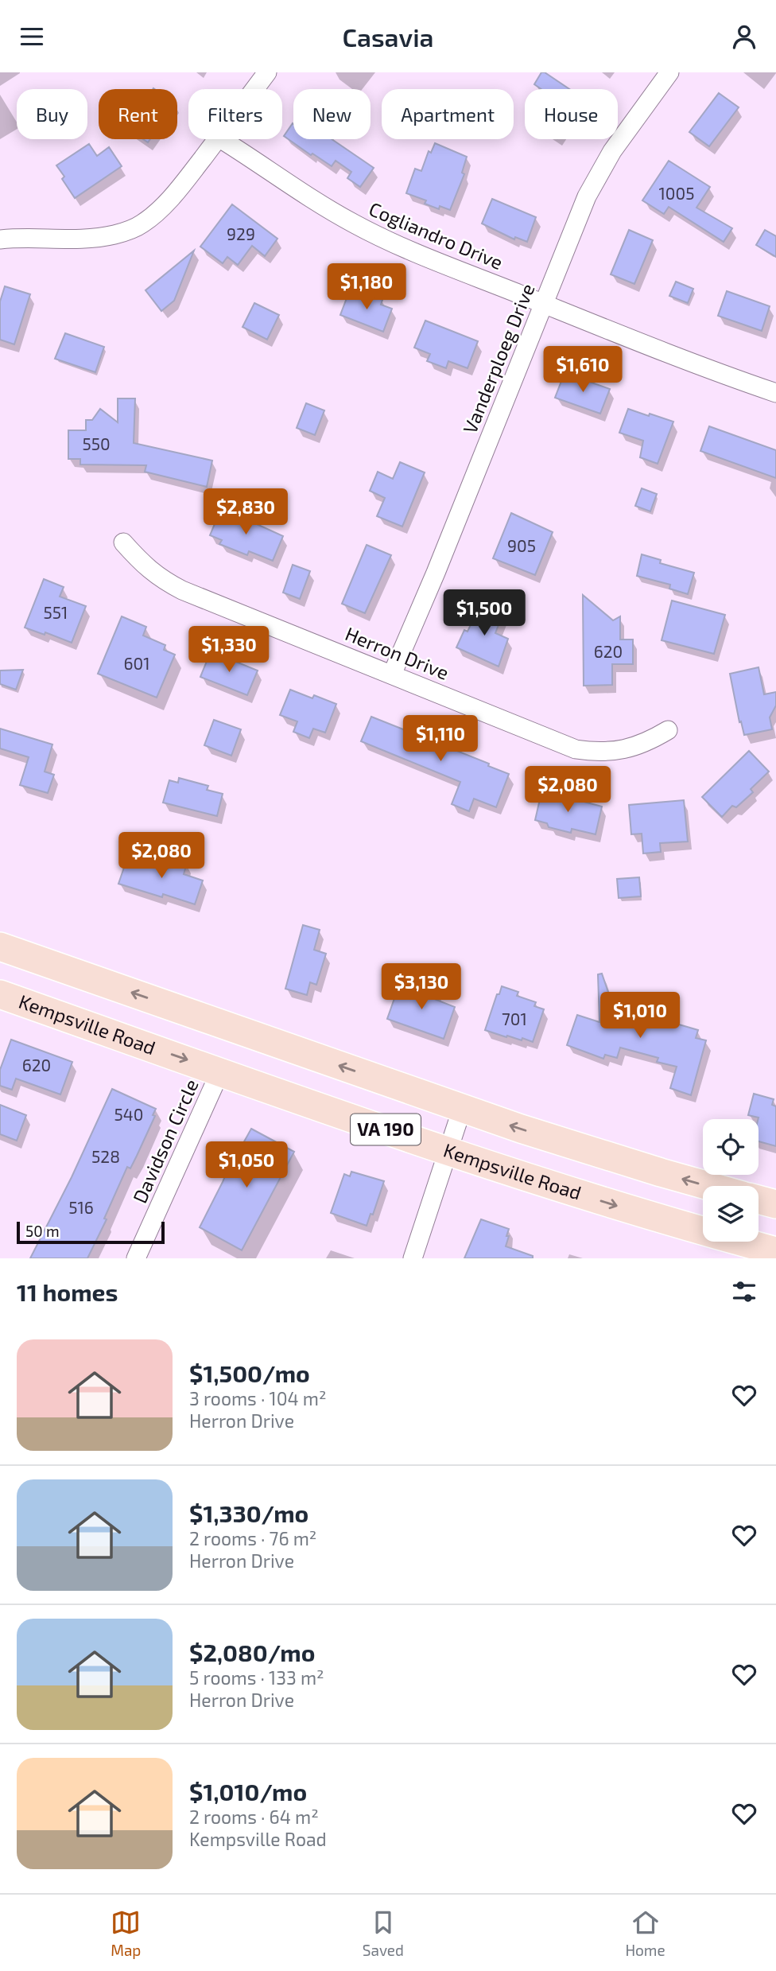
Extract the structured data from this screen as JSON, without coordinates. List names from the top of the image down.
{
  "streets": {
    "main road": ["Kempsville Road", "VA 190"],
    "street": [
      "Cogliandro Drive",
      "Vanderploeg Drive",
      "Herron Drive",
      "Davidson Circle"
    ]
  },
  "crossings": [
    ["Cogliandro Drive", "Vanderploeg Drive"],
    ["Vanderploeg Drive", "Herron Drive"],
    ["Kempsville Road", "Davidson Circle"]
  ],
  "house_numbers": [
    "1005",
    "929",
    "550",
    "905",
    "551",
    "620",
    "601",
    "701",
    "620",
    "540",
    "528",
    "516"
  ],
  "scale_bar": "50 m",
  "page": {
    "header": "Casavia",
    "chip": [
      "Buy",
      "Rent",
      "Filters",
      "New",
      "Apartment",
      "House"
    ],
    "price": [
      "$1,180",
      "$1,610",
      "$2,830",
      "$1,500",
      "$1,330",
      "$1,110",
      "$2,080",
      "$2,080",
      "$3,130",
      "$1,010",
      "$1,050"
    ],
    "scale": "50 m",
    "heading": "11 homes",
    "list": [
      {
        "name": "$1,500/mo",
        "note": "3 rooms · 104 m² · Herron Drive"
      },
      {
        "name": "$1,330/mo",
        "note": "2 rooms · 76 m² · Herron Drive"
      },
      {
        "name": "$2,080/mo",
        "note": "5 rooms · 133 m² · Herron Drive"
      },
      {
        "name": "$1,010/mo",
        "note": "2 rooms · 64 m² · Kempsville Road"
      }
    ],
    "tabs": ["Map", "Saved", "Home"]
  }
}
